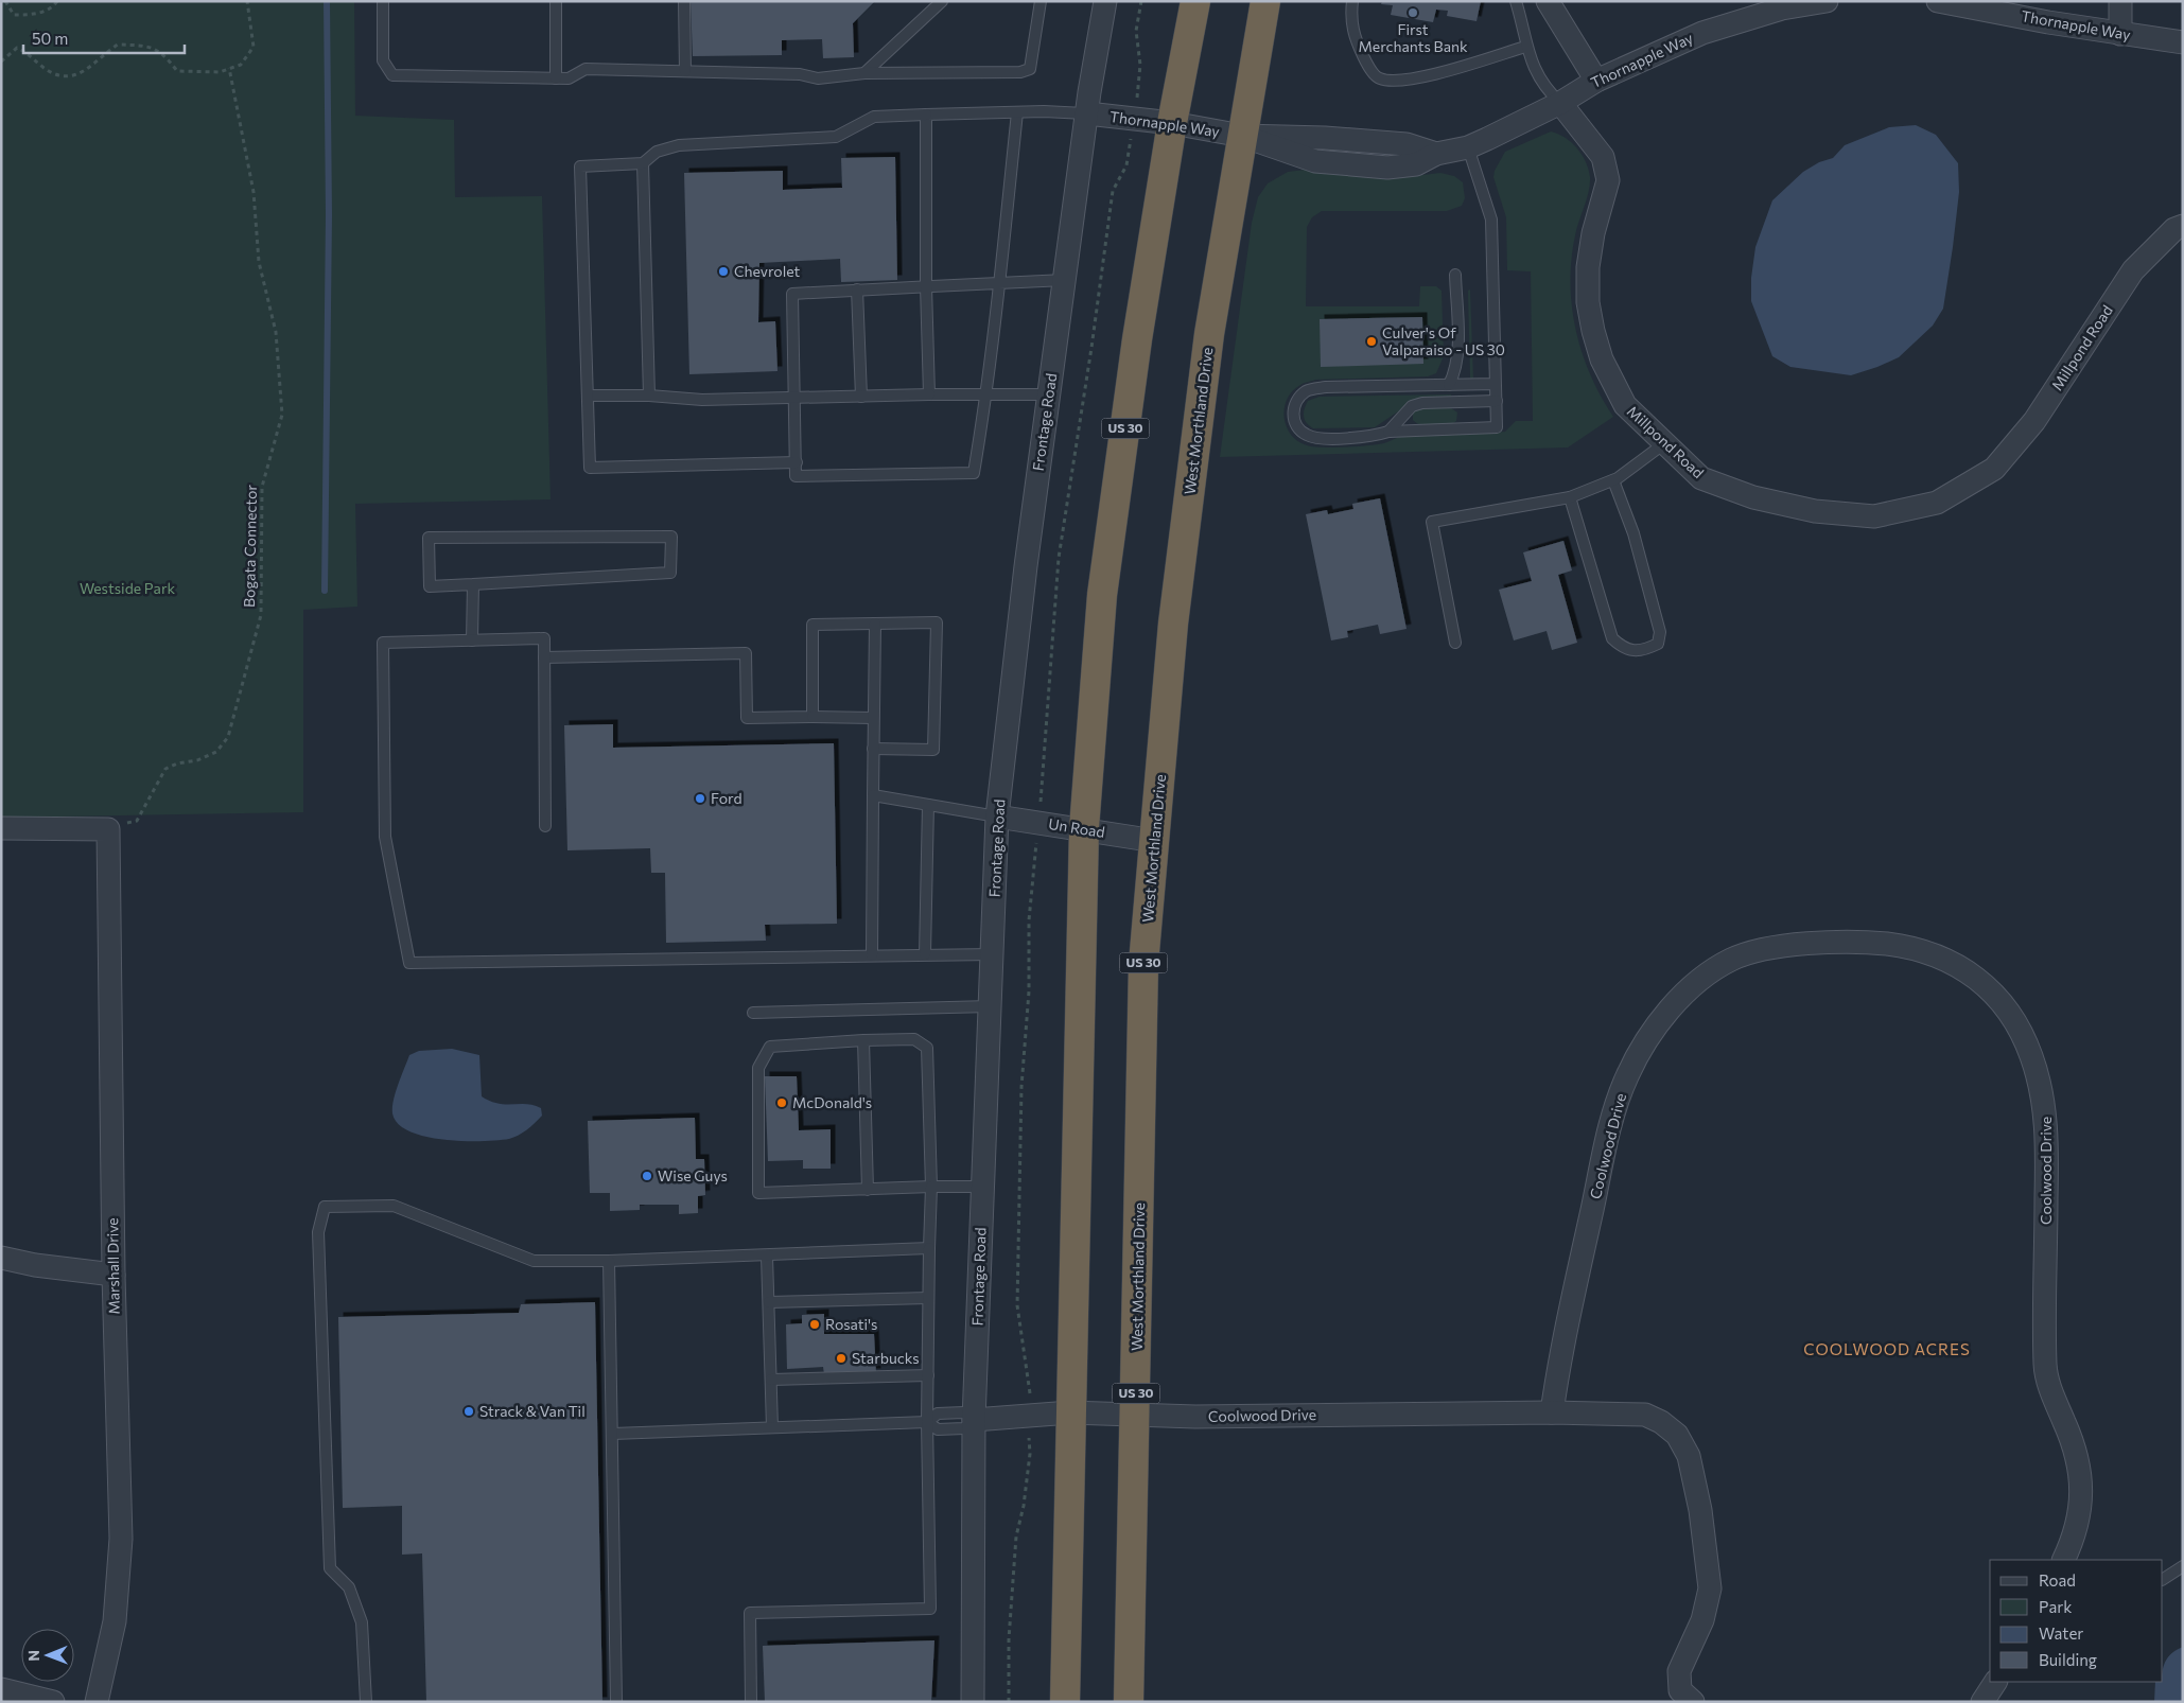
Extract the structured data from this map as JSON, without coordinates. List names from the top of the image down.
{
  "streets": {
    "highway": ["West Morthland Drive", "US 30"],
    "street": [
      "Thornapple Way",
      "Millpond Road",
      "Frontage Road",
      "Un Road",
      "Coolwood Drive",
      "Marshall Drive"
    ],
    "path": ["Bogata Connector"]
  },
  "crossings": [
    ["Thornapple Way", "Millpond Road"],
    ["Thornapple Way", "West Morthland Drive"],
    ["Thornapple Way", "Frontage Road"],
    ["Thornapple Way", "US 30"],
    ["West Morthland Drive", "Un Road"],
    ["West Morthland Drive", "Coolwood Drive"],
    ["Frontage Road", "Un Road"],
    ["Frontage Road", "Coolwood Drive"],
    ["US 30", "Un Road"],
    ["US 30", "Coolwood Drive"],
    ["Bogata Connector", "Marshall Drive"]
  ],
  "districts": ["COOLWOOD ACRES"],
  "parks": ["Westside Park"],
  "places": [
    "First Merchants Bank",
    "Chevrolet",
    "Culver's Of Valparaiso - US 30",
    "Ford",
    "McDonald's",
    "Wise Guys",
    "Rosati's",
    "Starbucks",
    "Strack & Van Til"
  ],
  "legend": [
    "Road",
    "Park",
    "Water",
    "Building"
  ],
  "scale_bar": "50 m",
  "north": "left"
}
